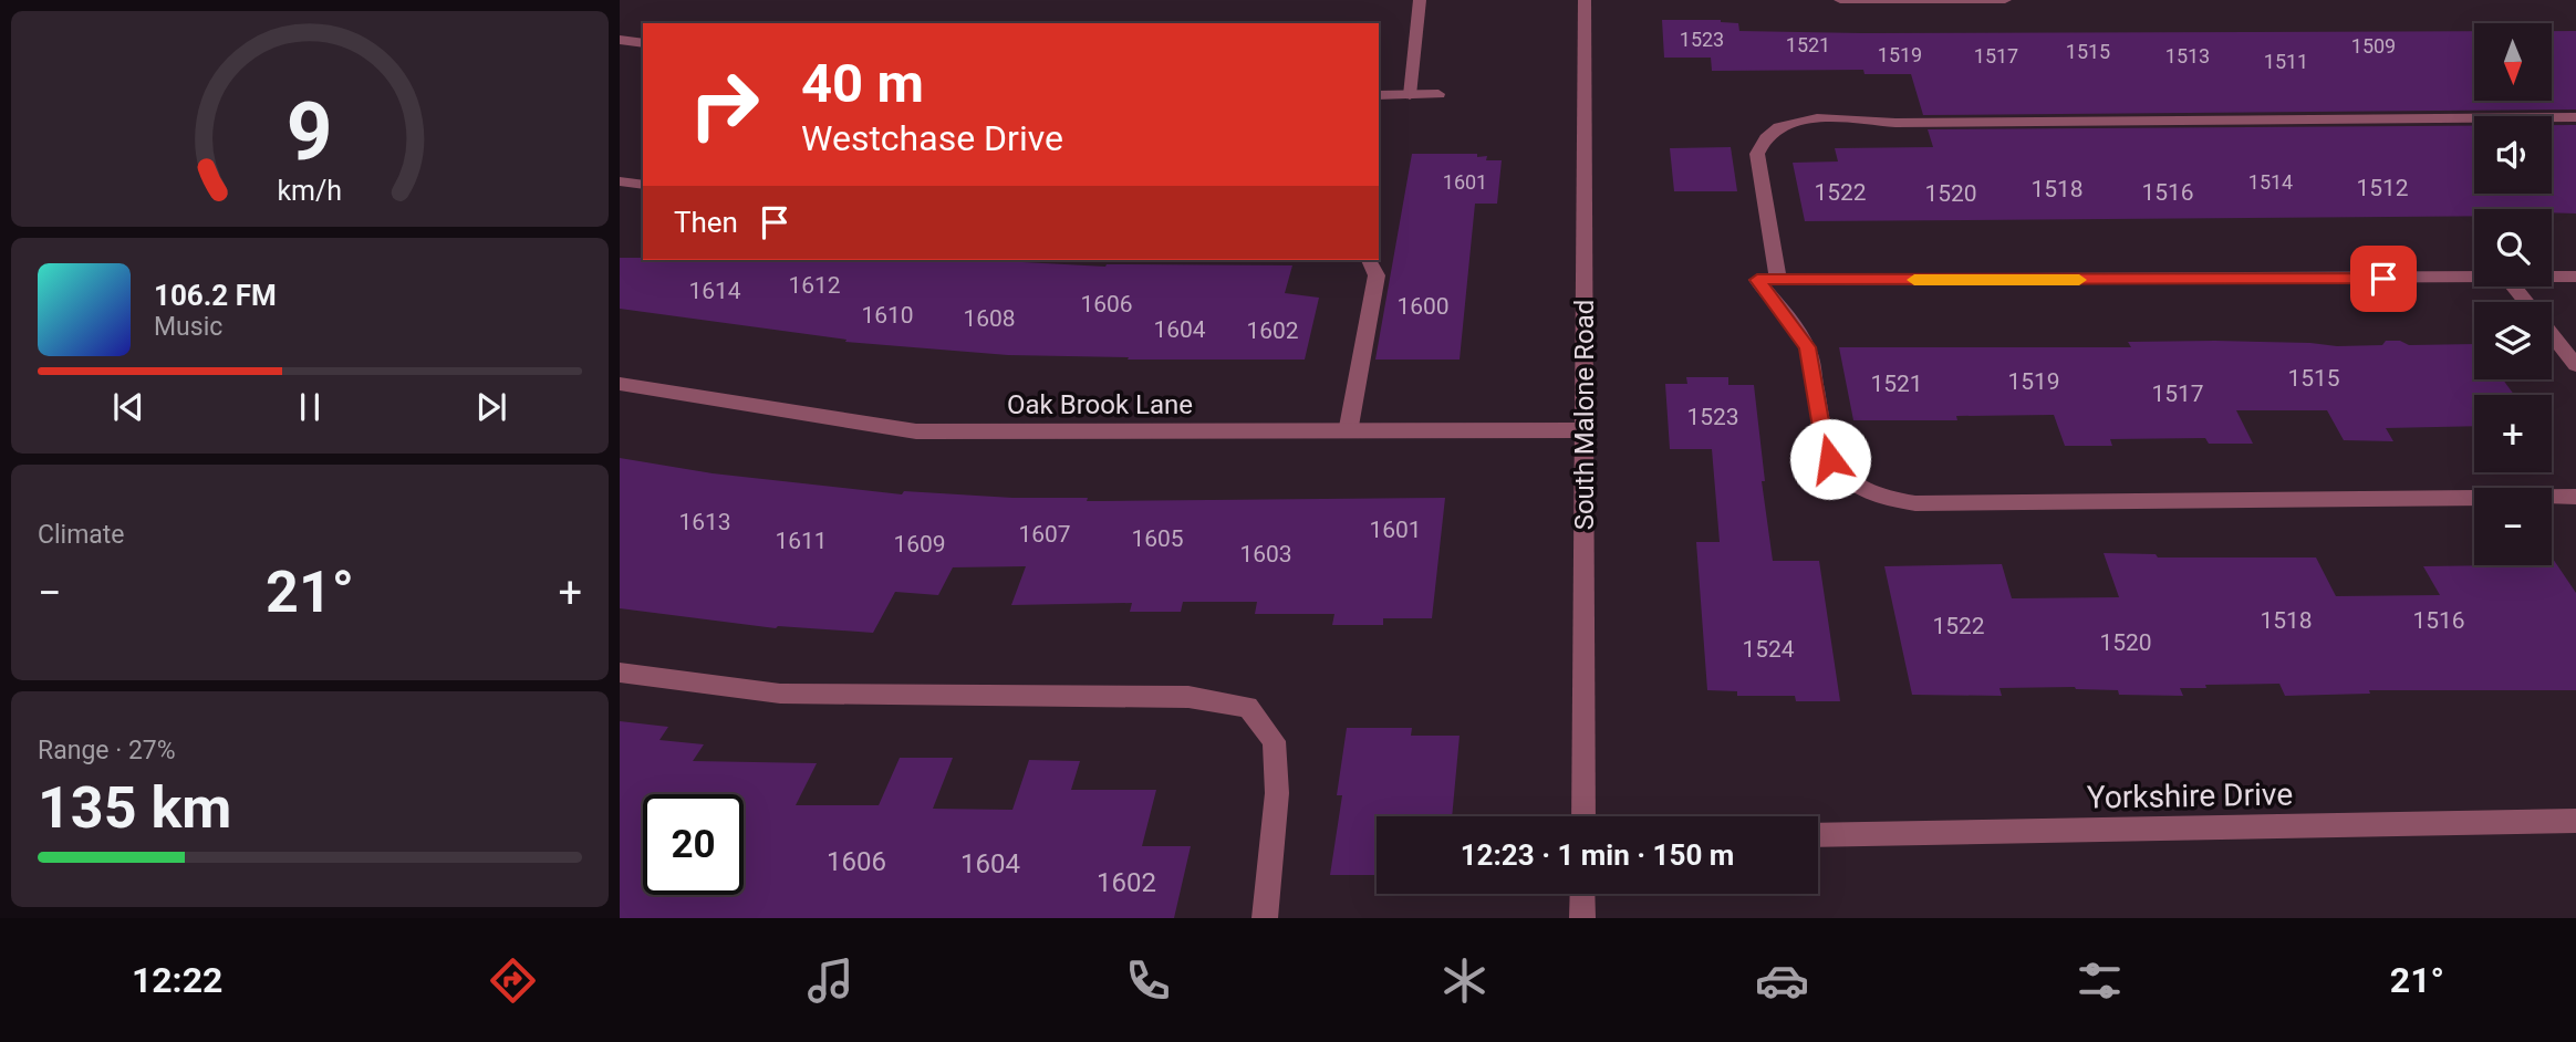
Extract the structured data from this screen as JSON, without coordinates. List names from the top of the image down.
{
  "streets": {
    "street": ["Oak Brook Lane", "South Malone Road", "Yorkshire Drive"]
  },
  "crossings": [
    ["Oak Brook Lane", "South Malone Road"]
  ],
  "house_numbers": [
    "1523",
    "1521",
    "1509",
    "1515",
    "1519",
    "1517",
    "1513",
    "1511",
    "1601",
    "1514",
    "1512",
    "1518",
    "1522",
    "1516",
    "1520",
    "1612",
    "1614",
    "1606",
    "1600",
    "1610",
    "1608",
    "1604",
    "1602",
    "1515",
    "1519",
    "1521",
    "1517",
    "1523",
    "1613",
    "1601",
    "1607",
    "1605",
    "1611",
    "1609",
    "1603",
    "1518",
    "1516",
    "1522",
    "1520",
    "1524",
    "1606",
    "1604",
    "1602"
  ],
  "north": "bottom",
  "page": {
    "map_buttons": ["+", "−"],
    "turn": ["40 m", "Westchase Drive"],
    "then": "Then",
    "song": ["106.2 FM", "Music"],
    "tile": [
      "Climate",
      ["Range · 27%", "135 km"]
    ],
    "heat": ["−", "21°", "+"],
    "limit": "20",
    "trip": "12:23 · 1 min · 150 m",
    "tabs": ["12:22", "21°"],
    "gauge": ["9", "km/h"]
  }
}
